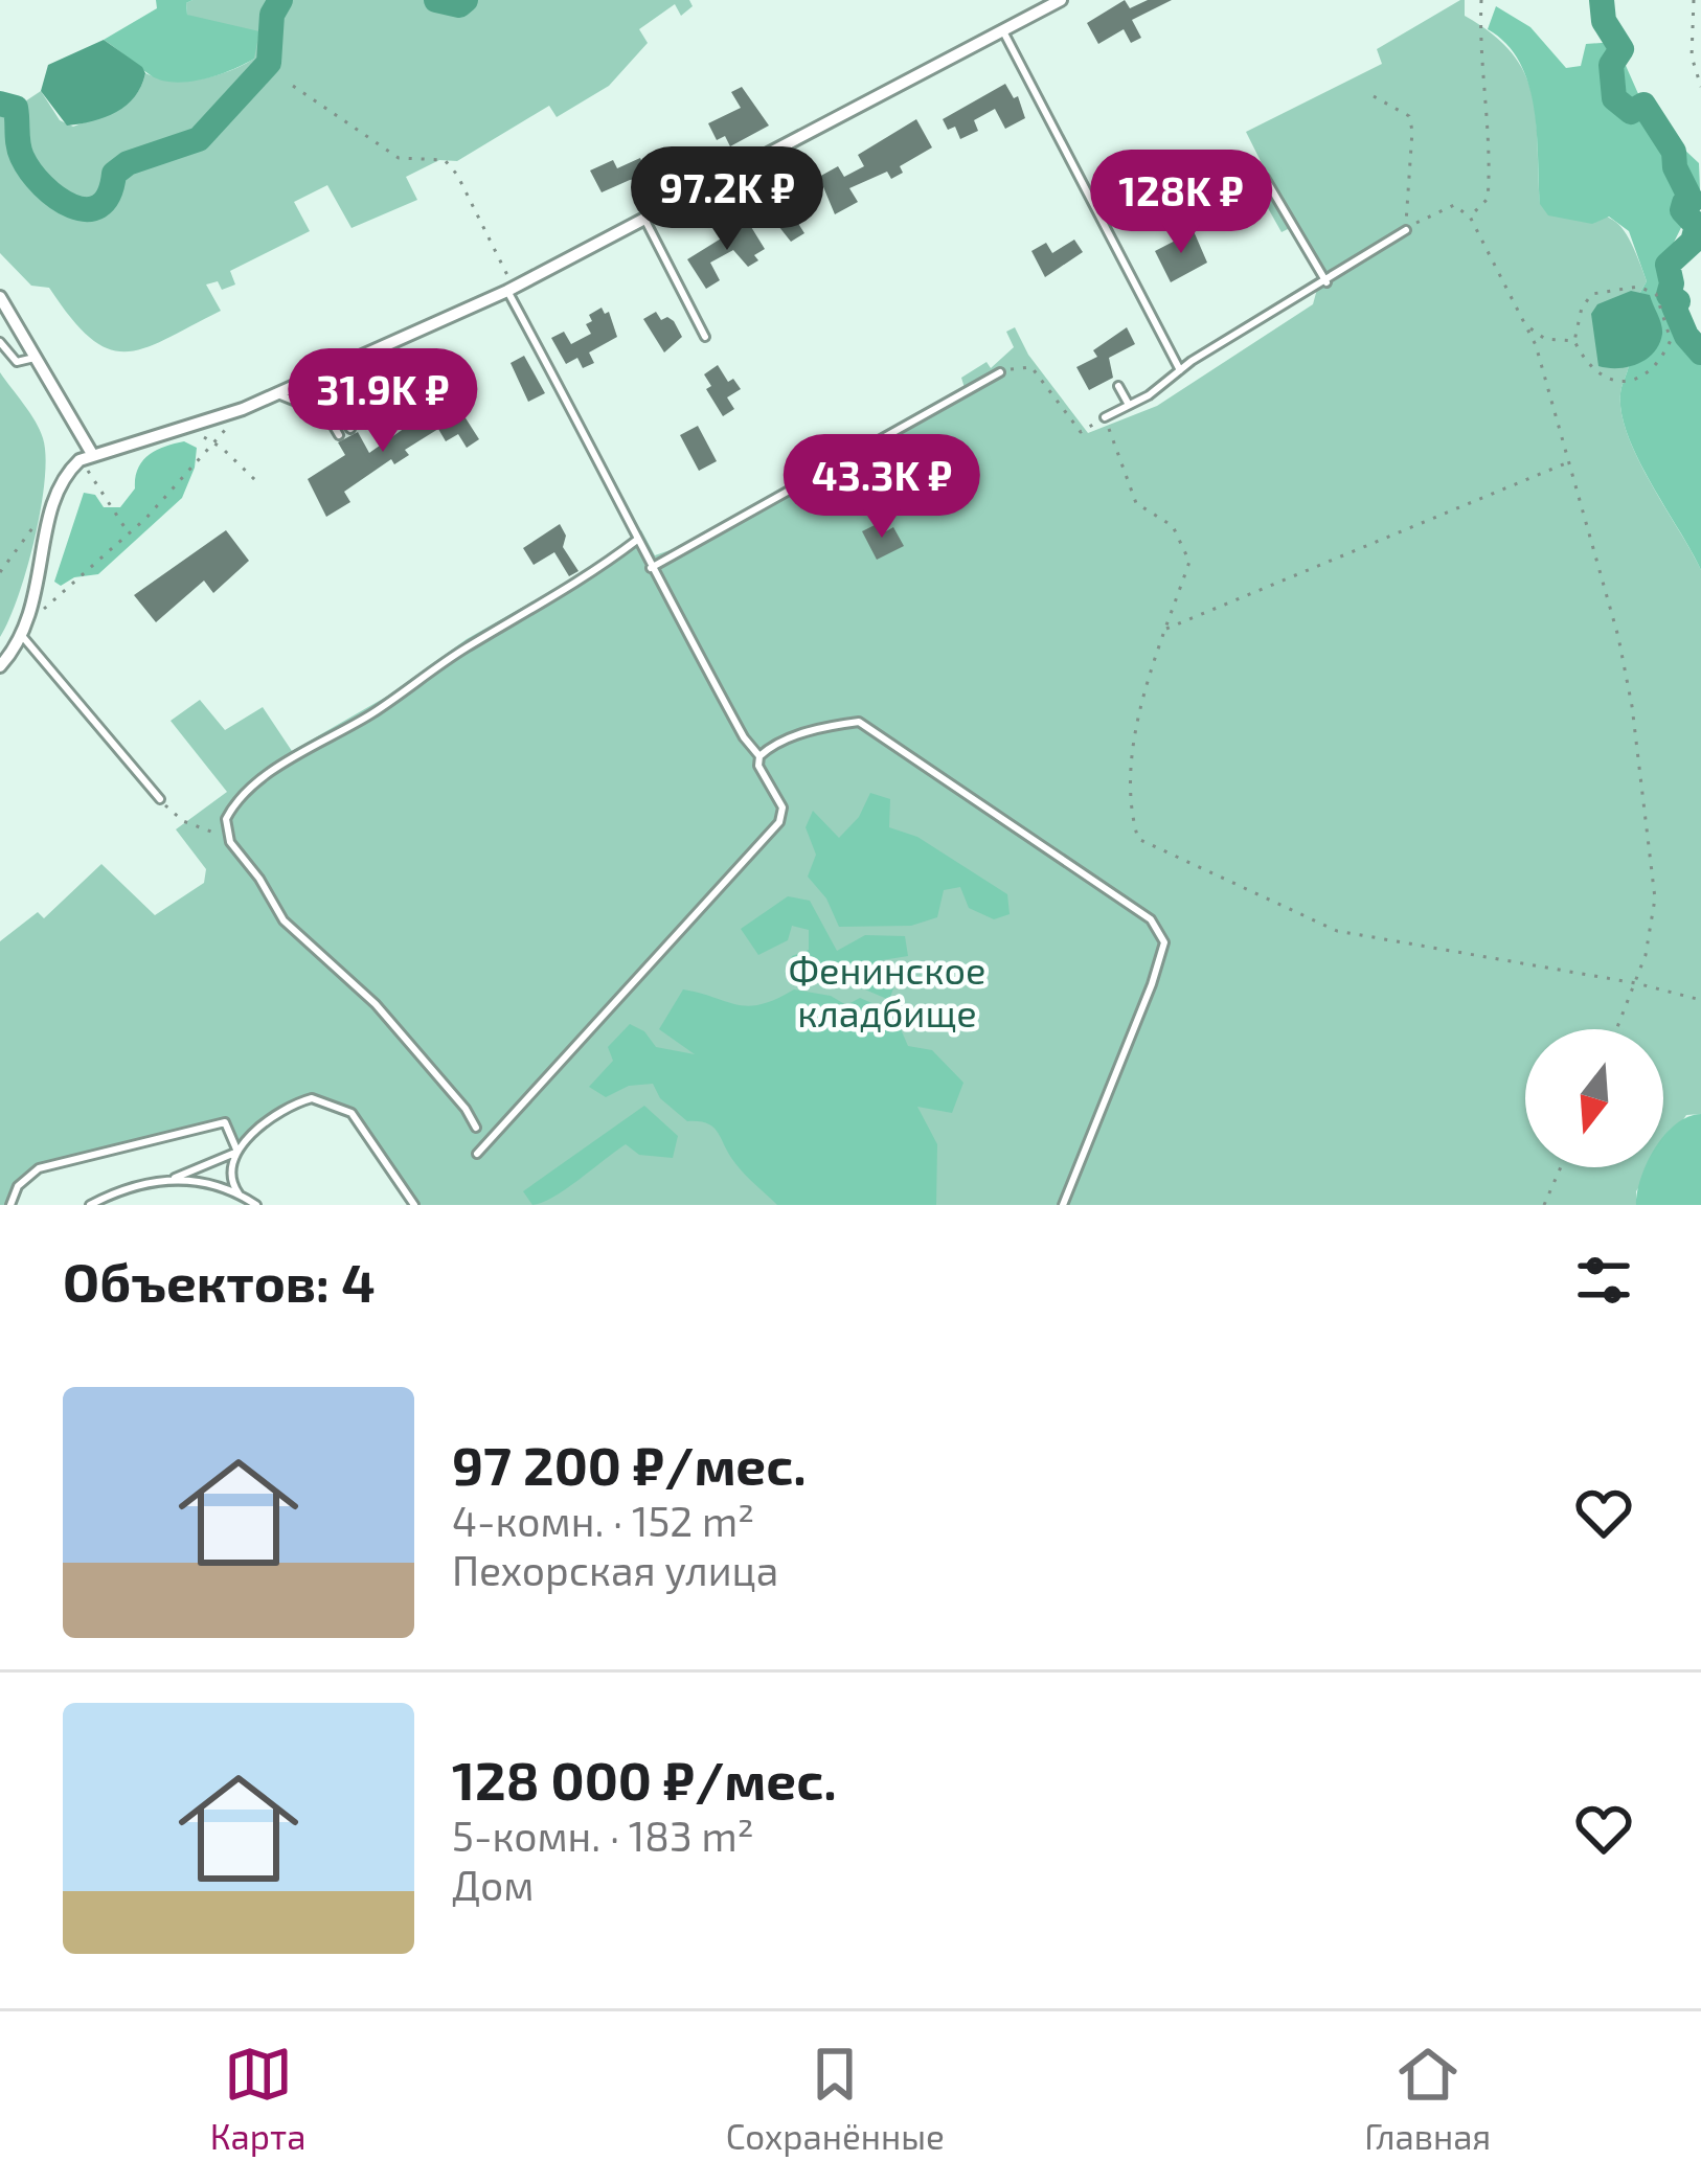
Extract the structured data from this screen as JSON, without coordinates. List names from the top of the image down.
{
  "parks": ["Фенинское кладбище"],
  "north": "bottom",
  "page": {
    "price": [
      "97.2K ₽",
      "128K ₽",
      "31.9K ₽",
      "43.3K ₽"
    ],
    "heading": "Объектов: 4",
    "list": [
      {
        "name": "97 200 ₽/мес.",
        "note": "4-комн. · 152 m² · Пехорская улица"
      },
      {
        "name": "128 000 ₽/мес.",
        "note": "5-комн. · 183 m² · Дом"
      }
    ],
    "tabs": ["Карта", "Сохранённые", "Главная"]
  }
}
